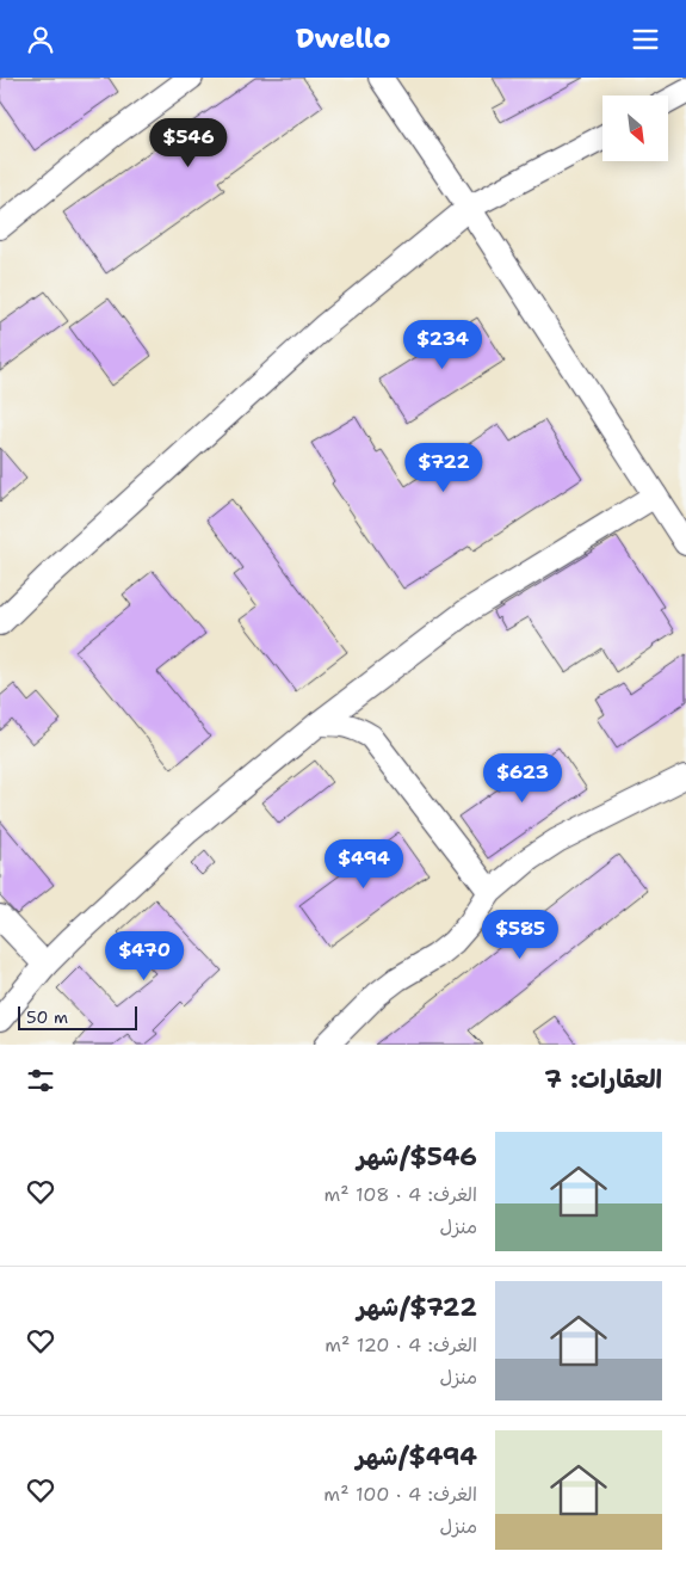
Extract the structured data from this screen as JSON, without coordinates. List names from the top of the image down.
{
  "scale_bar": "50 m",
  "north": "bottom right",
  "page": {
    "header": "Dwello",
    "price": [
      "$546",
      "$234",
      "$722",
      "$623",
      "$494",
      "$585",
      "$470"
    ],
    "scale": "50 m",
    "heading": "العقارات: 7",
    "list": [
      {
        "name": "$546/شهر",
        "note": "الغرف: 4 · 108 m² · منزل"
      },
      {
        "name": "$722/شهر",
        "note": "الغرف: 4 · 120 m² · منزل"
      },
      {
        "name": "$494/شهر",
        "note": "الغرف: 4 · 100 m² · منزل"
      }
    ]
  }
}
